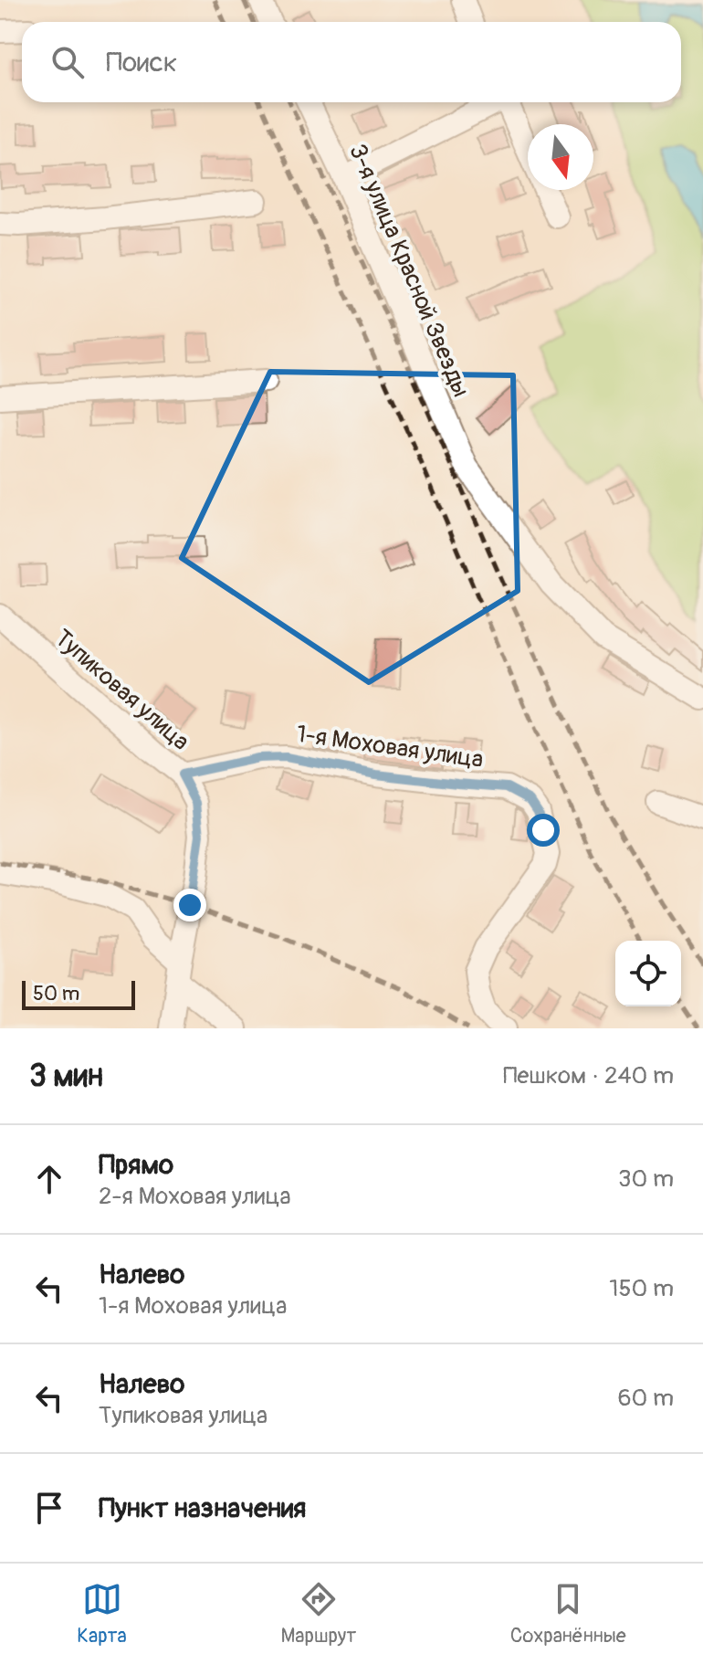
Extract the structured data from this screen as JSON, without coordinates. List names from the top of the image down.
{
  "streets": {
    "street": ["3-я улица Красной Звезды", "Тупиковая улица", "1-я Моховая улица"]
  },
  "crossings": [
    ["Тупиковая улица", "1-я Моховая улица"]
  ],
  "scale_bar": "50 m",
  "north": "bottom",
  "page": {
    "search": "Поиск",
    "scale": "50 m",
    "heading": ["3 мин", "Пешком · 240 m"],
    "list": [
      ["Прямо", "2-я Моховая улица", "30 m"],
      ["Налево", "1-я Моховая улица", "150 m"],
      ["Налево", "Тупиковая улица", "60 m"],
      "Пункт назначения"
    ],
    "nav": ["Карта", "Маршрут", "Сохранённые"]
  }
}
